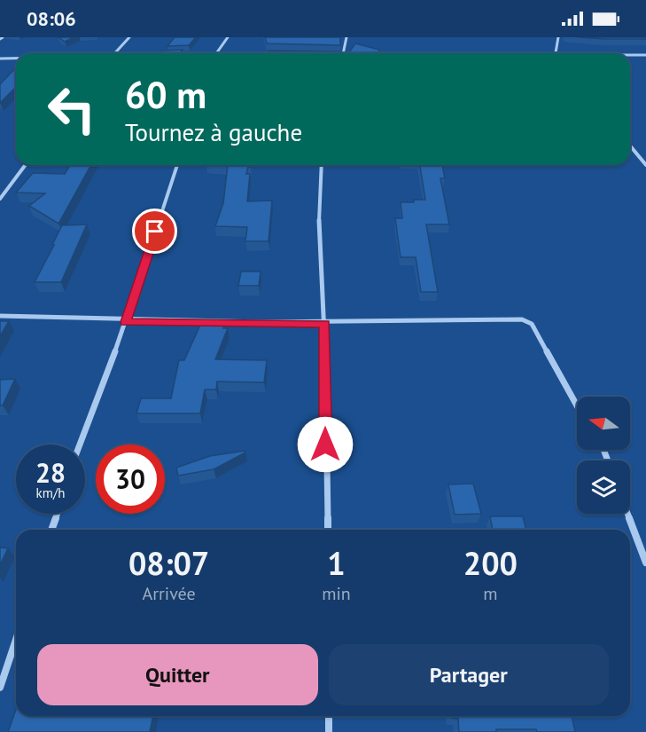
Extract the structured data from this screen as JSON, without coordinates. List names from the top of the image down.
{
  "north": "left",
  "page": {
    "status": "08:06",
    "turn": ["60 m", "Tournez à gauche"],
    "speed": "28 km/h",
    "limit": "30",
    "eta": [
      "08:07",
      "Arrivée",
      "1",
      "min",
      "200",
      "m"
    ],
    "buttons": ["Quitter", "Partager"]
  }
}
